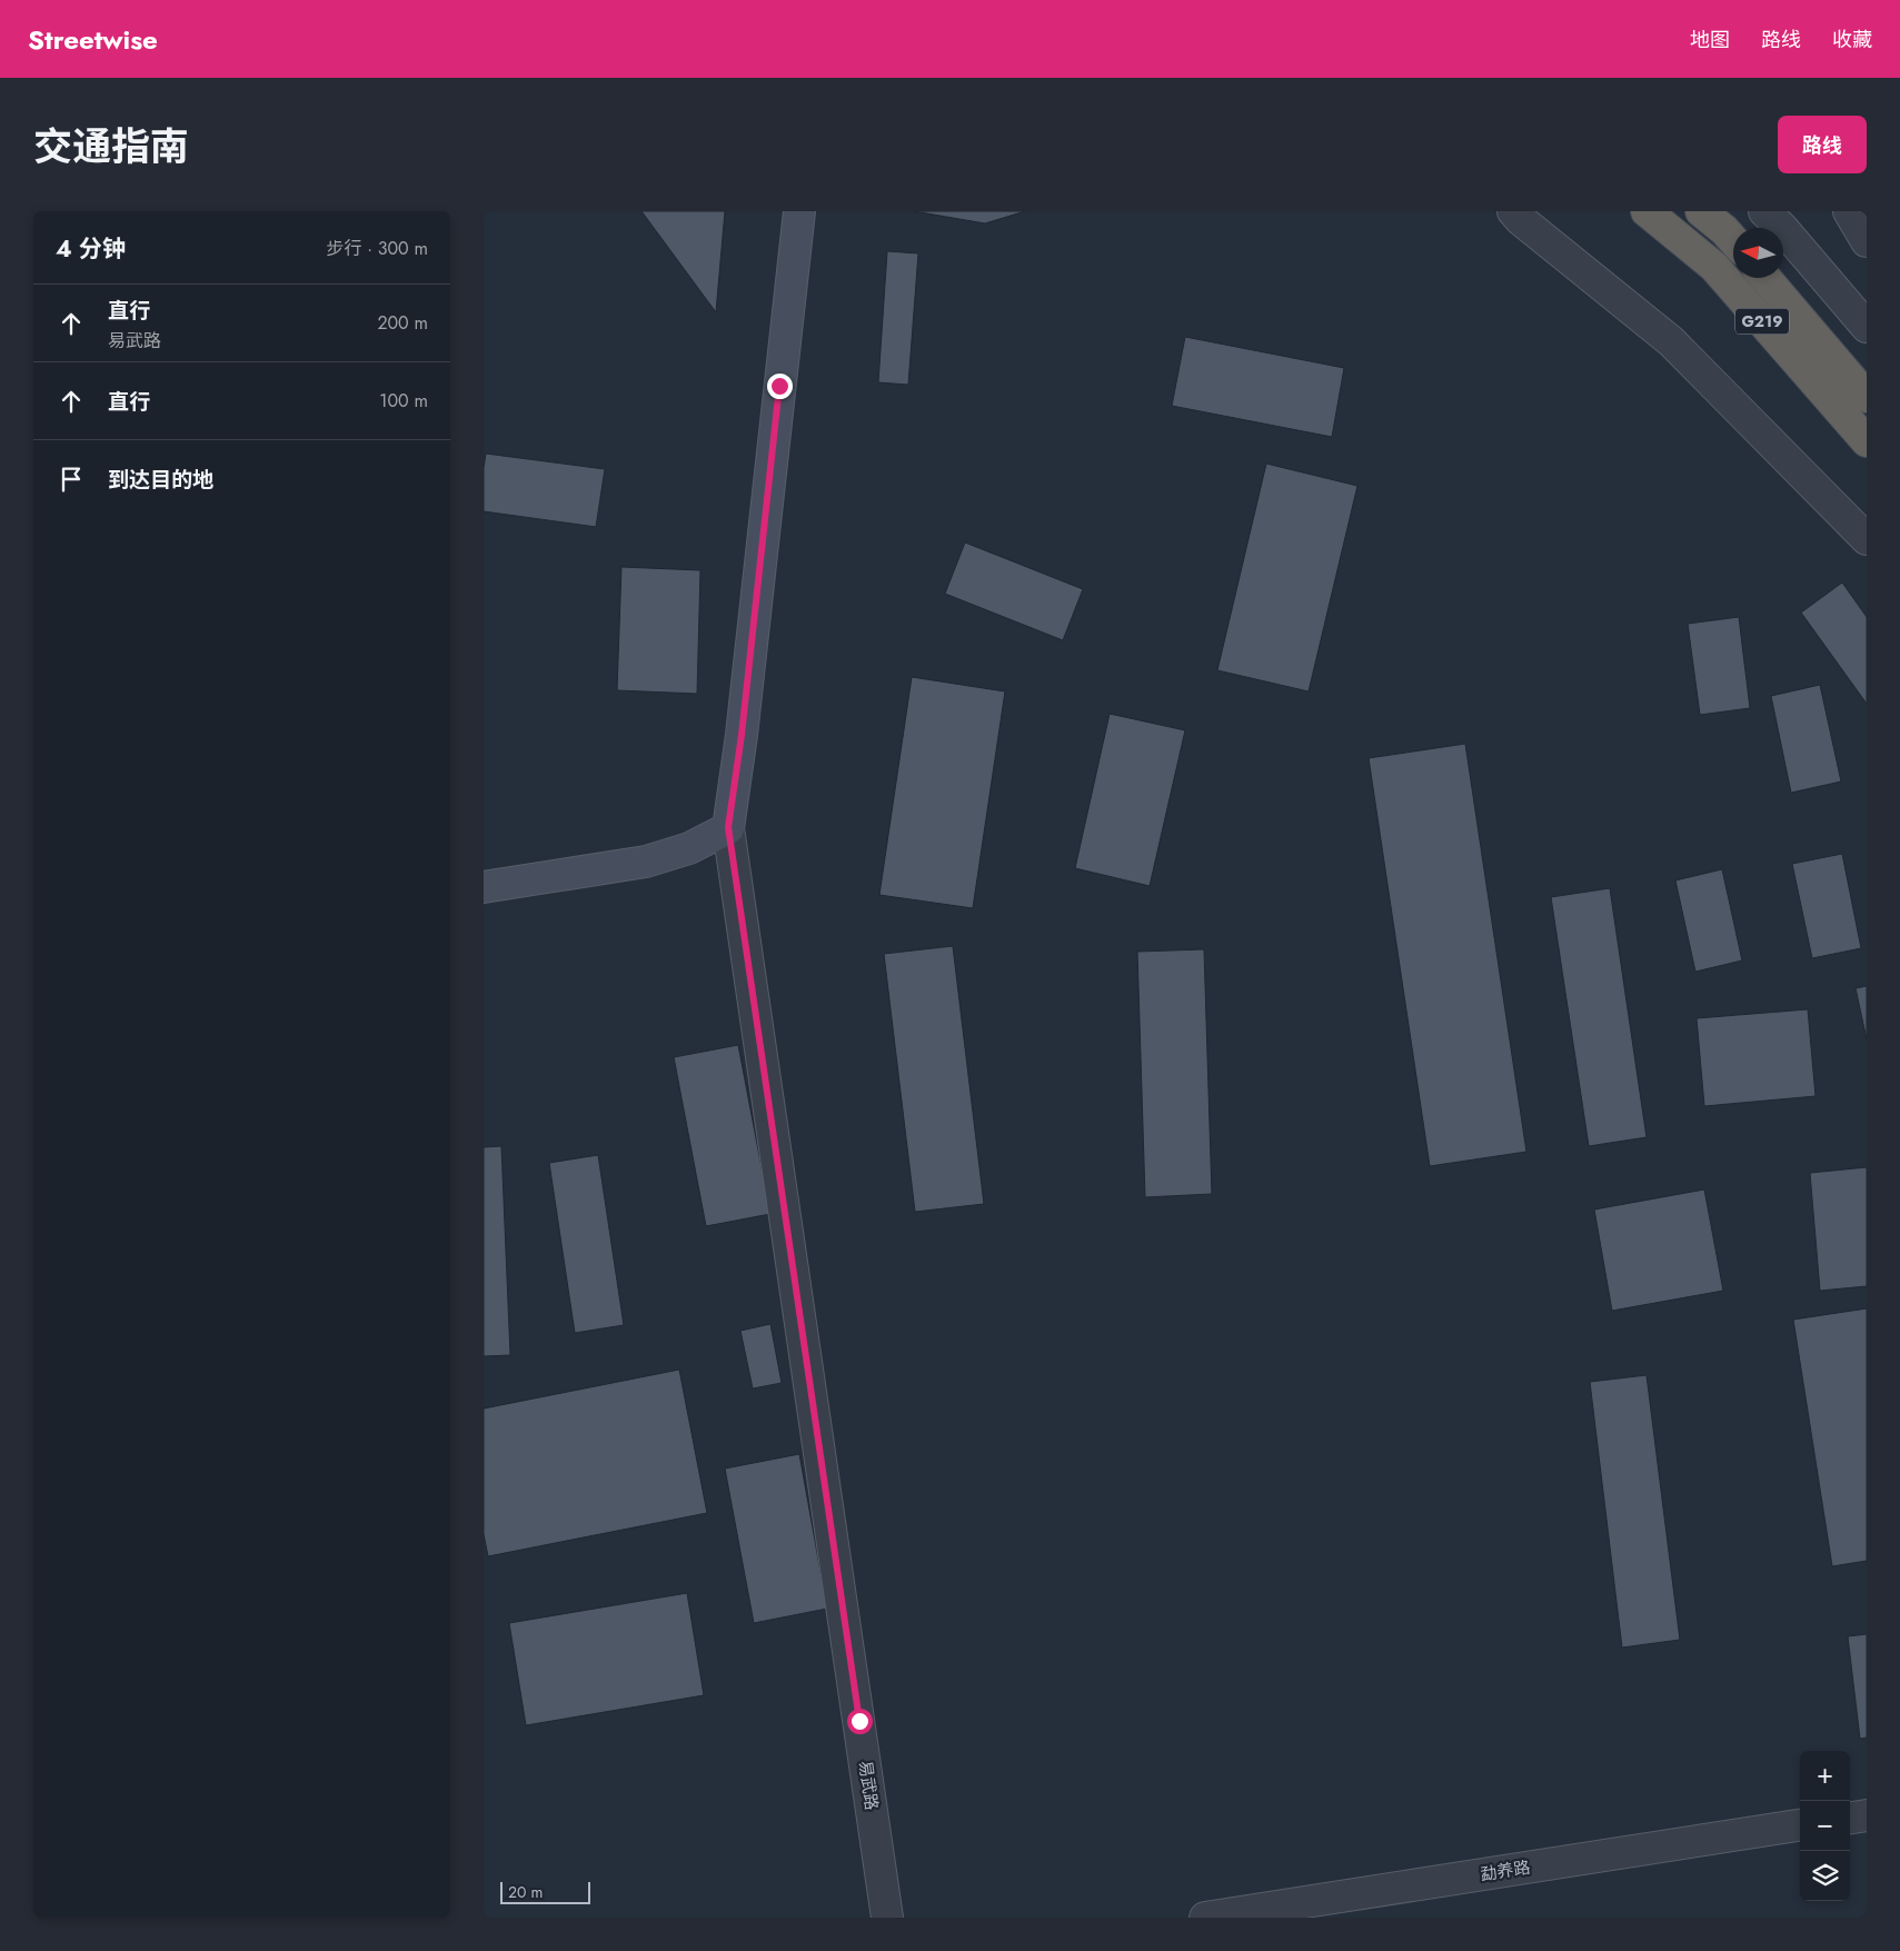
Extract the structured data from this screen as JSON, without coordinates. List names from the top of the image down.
{
  "streets": {
    "highway": ["G219"],
    "street": ["易武路", "勐养路"]
  },
  "scale_bar": "20 m",
  "north": "left",
  "page": {
    "header": "Streetwise",
    "nav": ["地图", "路线", "收藏"],
    "title": "交通指南",
    "buttons": "路线",
    "heading": ["4 分钟", "步行 · 300 m"],
    "list": [
      ["直行", "易武路", "200 m"],
      ["直行", "100 m"],
      "到达目的地"
    ],
    "map_buttons": ["+", "−"],
    "scale": "20 m"
  }
}
